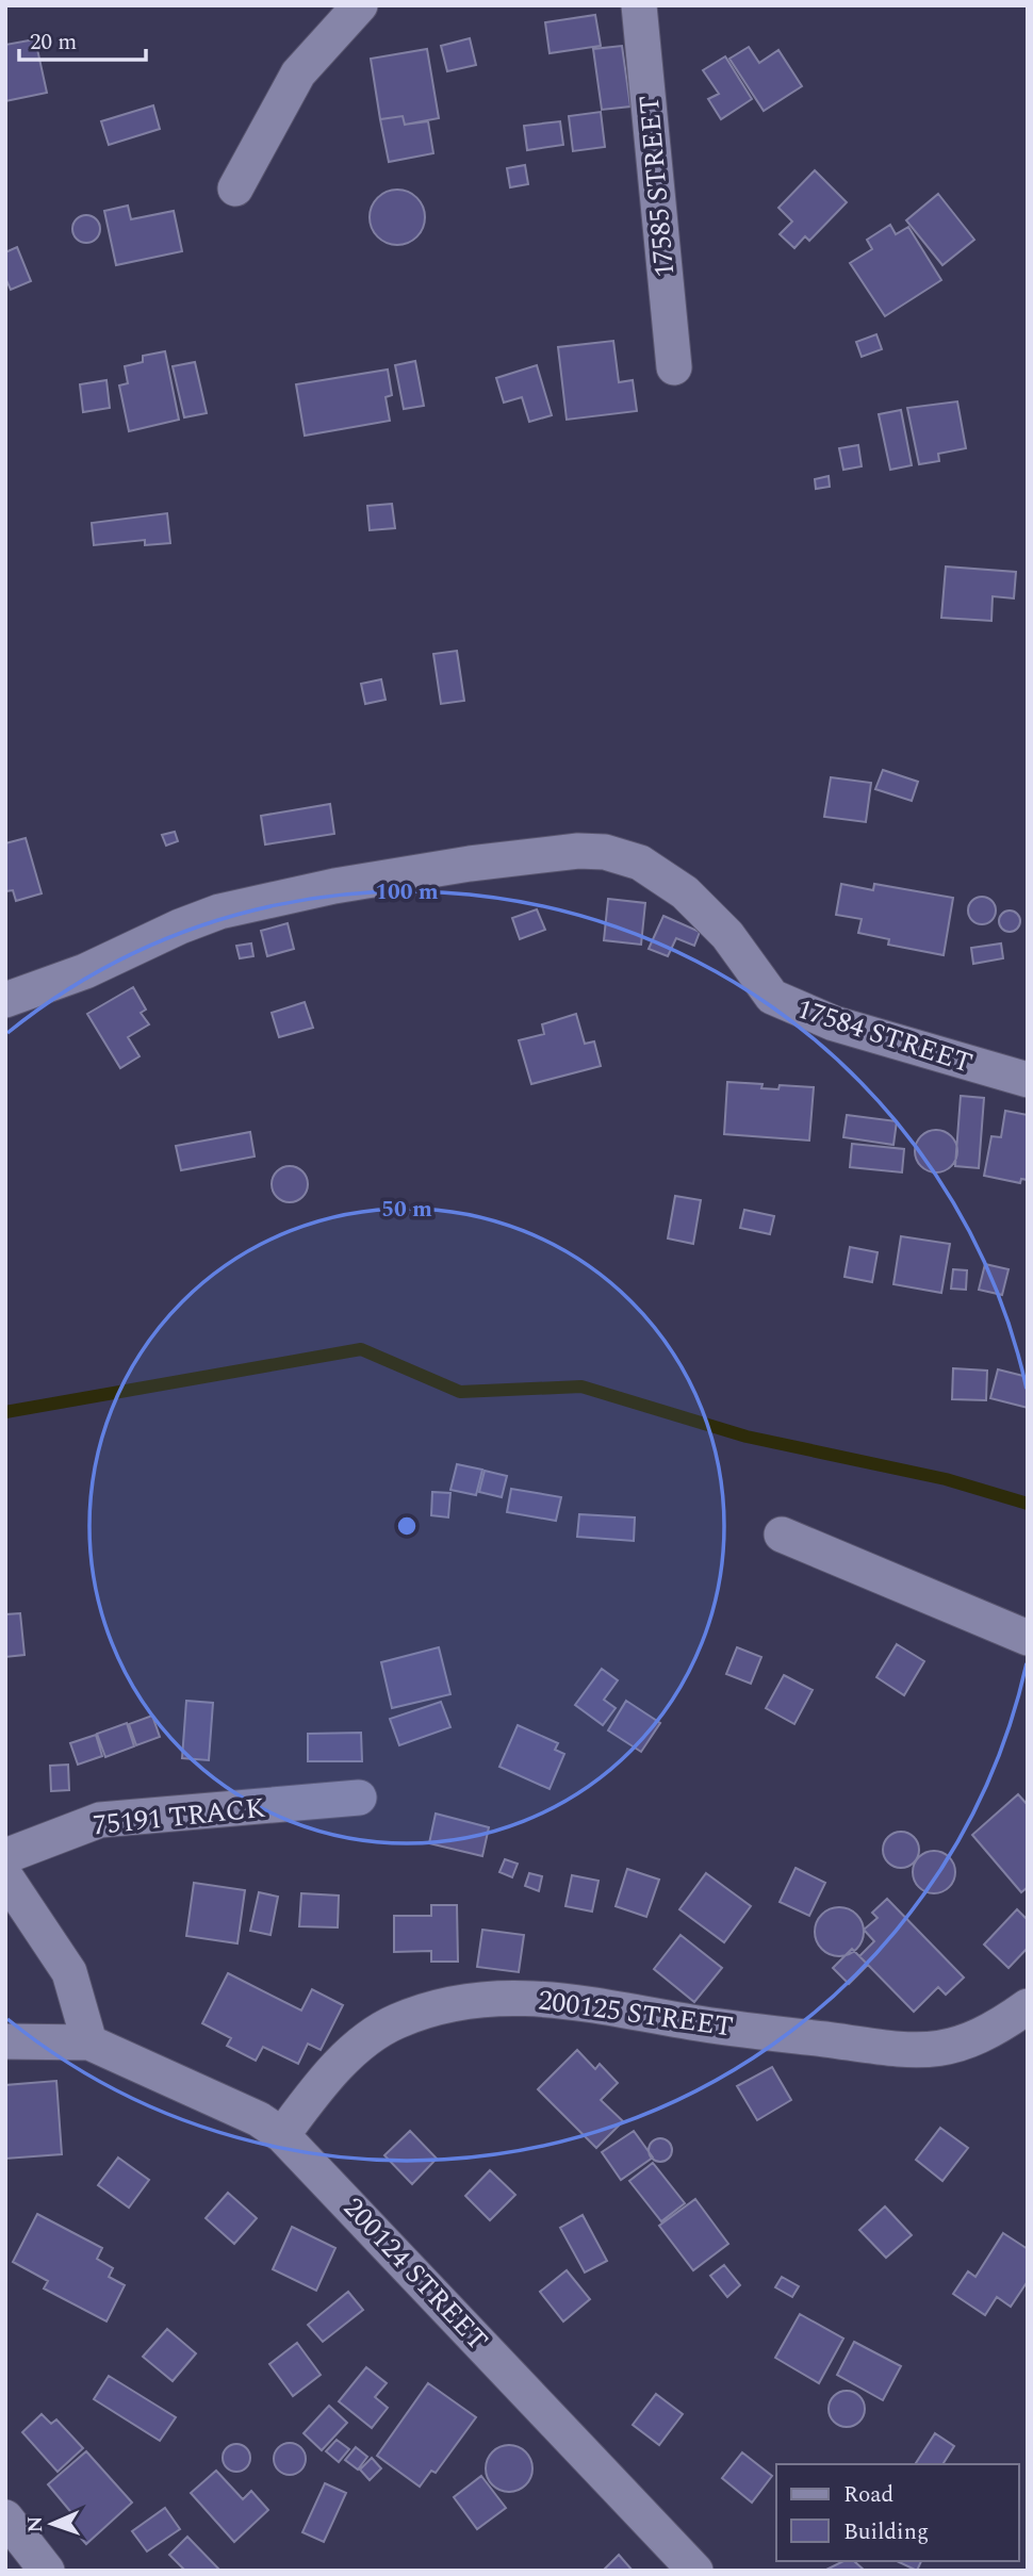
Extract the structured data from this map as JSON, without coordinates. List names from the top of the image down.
{
  "streets": {
    "street": [
      "17585 STREET",
      "17584 STREET",
      "75191 TRACK",
      "200125 STREET",
      "200124 STREET"
    ]
  },
  "crossings": [
    ["200125 STREET", "200124 STREET"]
  ],
  "legend": ["Road", "Building"],
  "scale_bar": "20 m",
  "north": "left",
  "rings": ["100 m", "50 m"]
}
